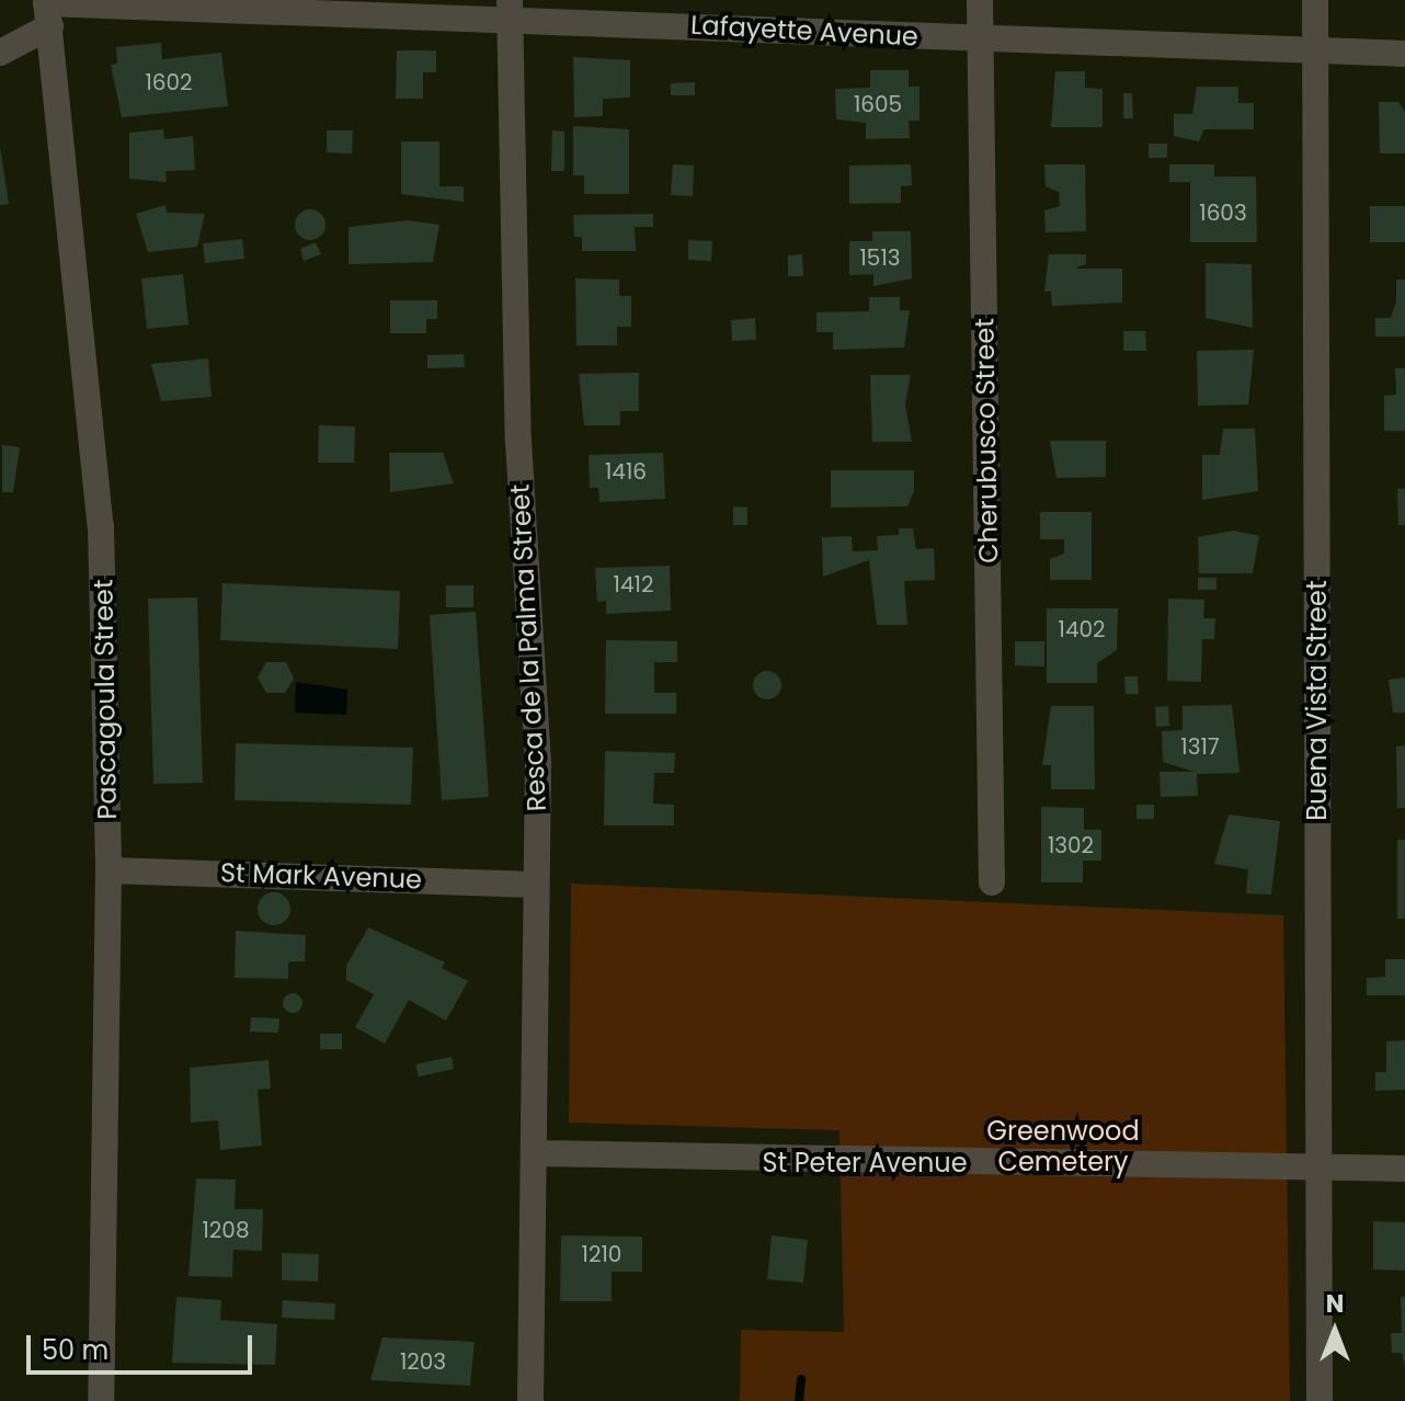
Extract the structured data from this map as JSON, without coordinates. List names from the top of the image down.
{
  "streets": {
    "street": [
      "Lafayette Avenue",
      "Cherubusco Street",
      "Resca de la Palma Street",
      "Pascagoula Street",
      "Buena Vista Street",
      "St Mark Avenue",
      "St Peter Avenue"
    ]
  },
  "crossings": [
    ["Lafayette Avenue", "Cherubusco Street"],
    ["Lafayette Avenue", "Resca de la Palma Street"],
    ["Lafayette Avenue", "Pascagoula Street"],
    ["Lafayette Avenue", "Buena Vista Street"],
    ["Resca de la Palma Street", "St Mark Avenue"],
    ["Resca de la Palma Street", "St Peter Avenue"],
    ["Pascagoula Street", "St Mark Avenue"],
    ["Buena Vista Street", "St Peter Avenue"]
  ],
  "parks": ["Greenwood Cemetery"],
  "house_numbers": [
    "1602",
    "1605",
    "1603",
    "1513",
    "1416",
    "1412",
    "1402",
    "1317",
    "1302",
    "1208",
    "1210",
    "1203"
  ],
  "scale_bar": "50 m",
  "north": "top"
}
